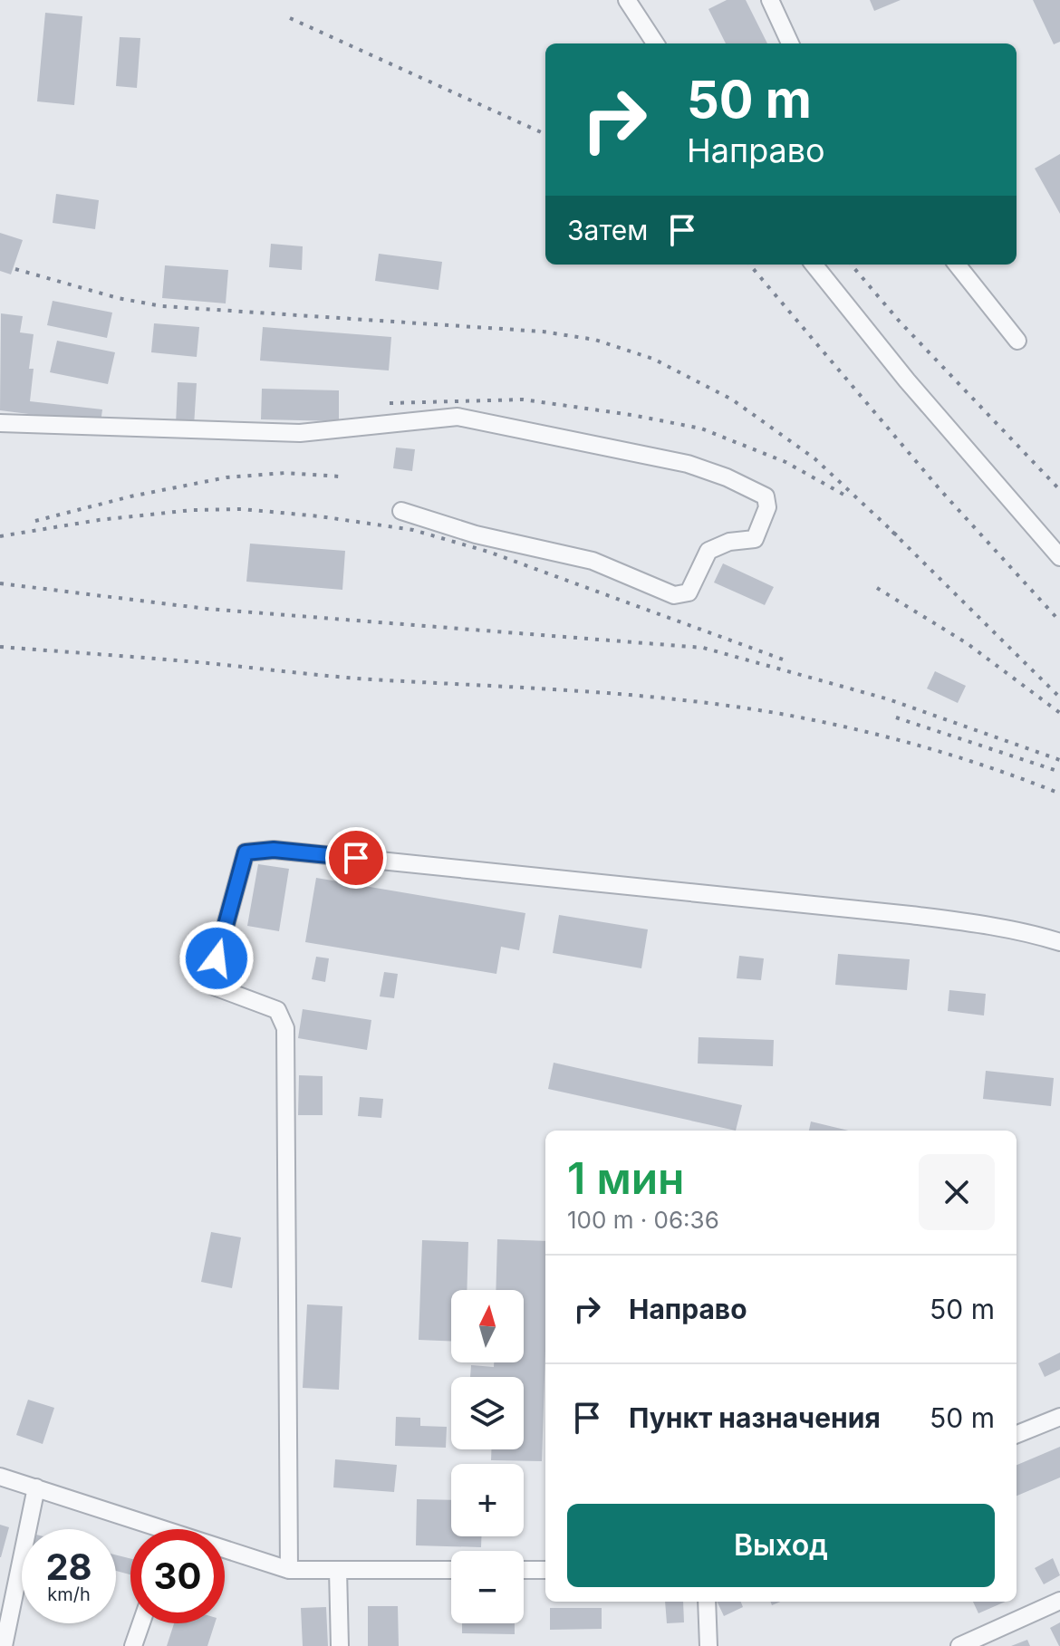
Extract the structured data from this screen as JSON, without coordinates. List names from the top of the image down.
{
  "north": "top",
  "page": {
    "turn": ["50 m", "Направо"],
    "then": "Затем",
    "heading": ["1 мин", "100 m · 06:36"],
    "list": [
      {
        "name": "Направо",
        "value": "50 m"
      },
      {
        "name": "Пункт назначения",
        "value": "50 m"
      }
    ],
    "map_buttons": ["+", "−"],
    "buttons": "Выход",
    "speed": "28 km/h",
    "limit": "30"
  }
}
